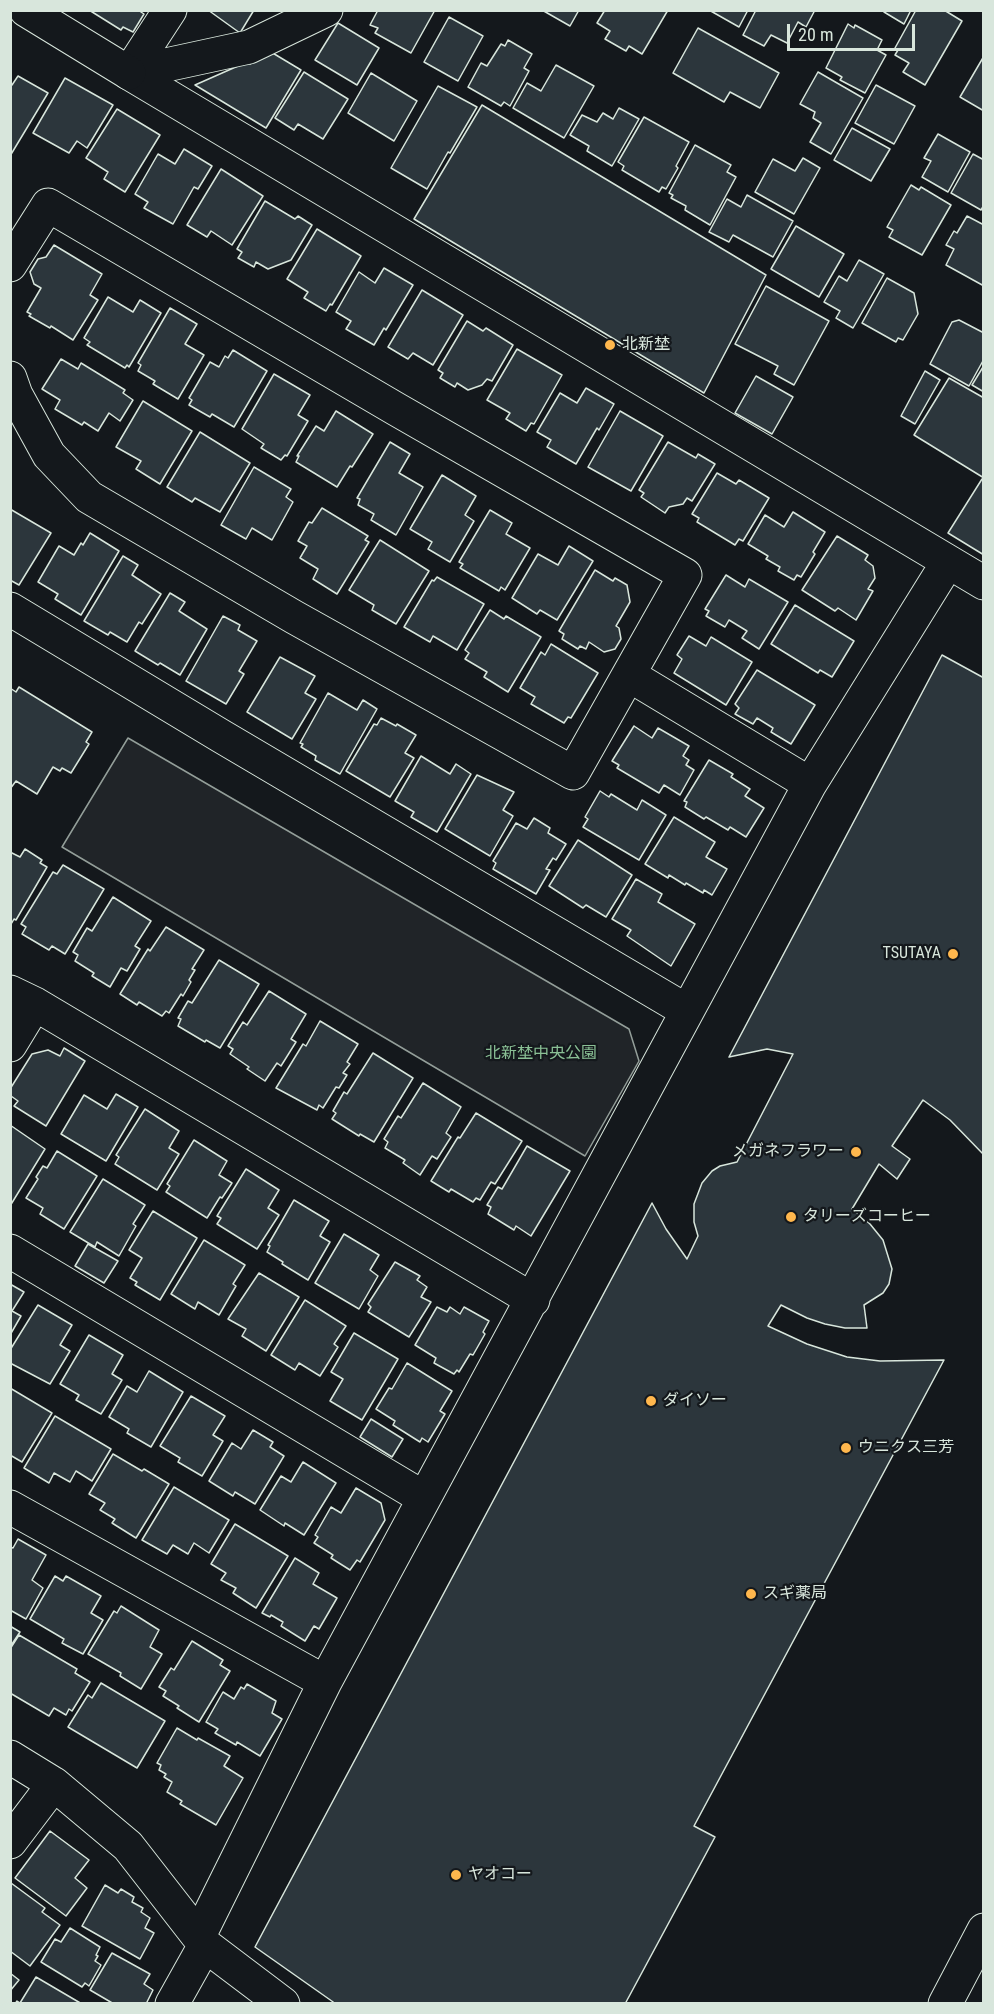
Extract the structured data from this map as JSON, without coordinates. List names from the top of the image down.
{
  "parks": ["北新埜中央公園"],
  "places": [
    "北新埜",
    "TSUTAYA",
    "メガネフラワー",
    "タリーズコーヒー",
    "ダイソー",
    "ウニクス三芳",
    "スギ薬局",
    "ヤオコー"
  ],
  "scale_bar": "20 m"
}
